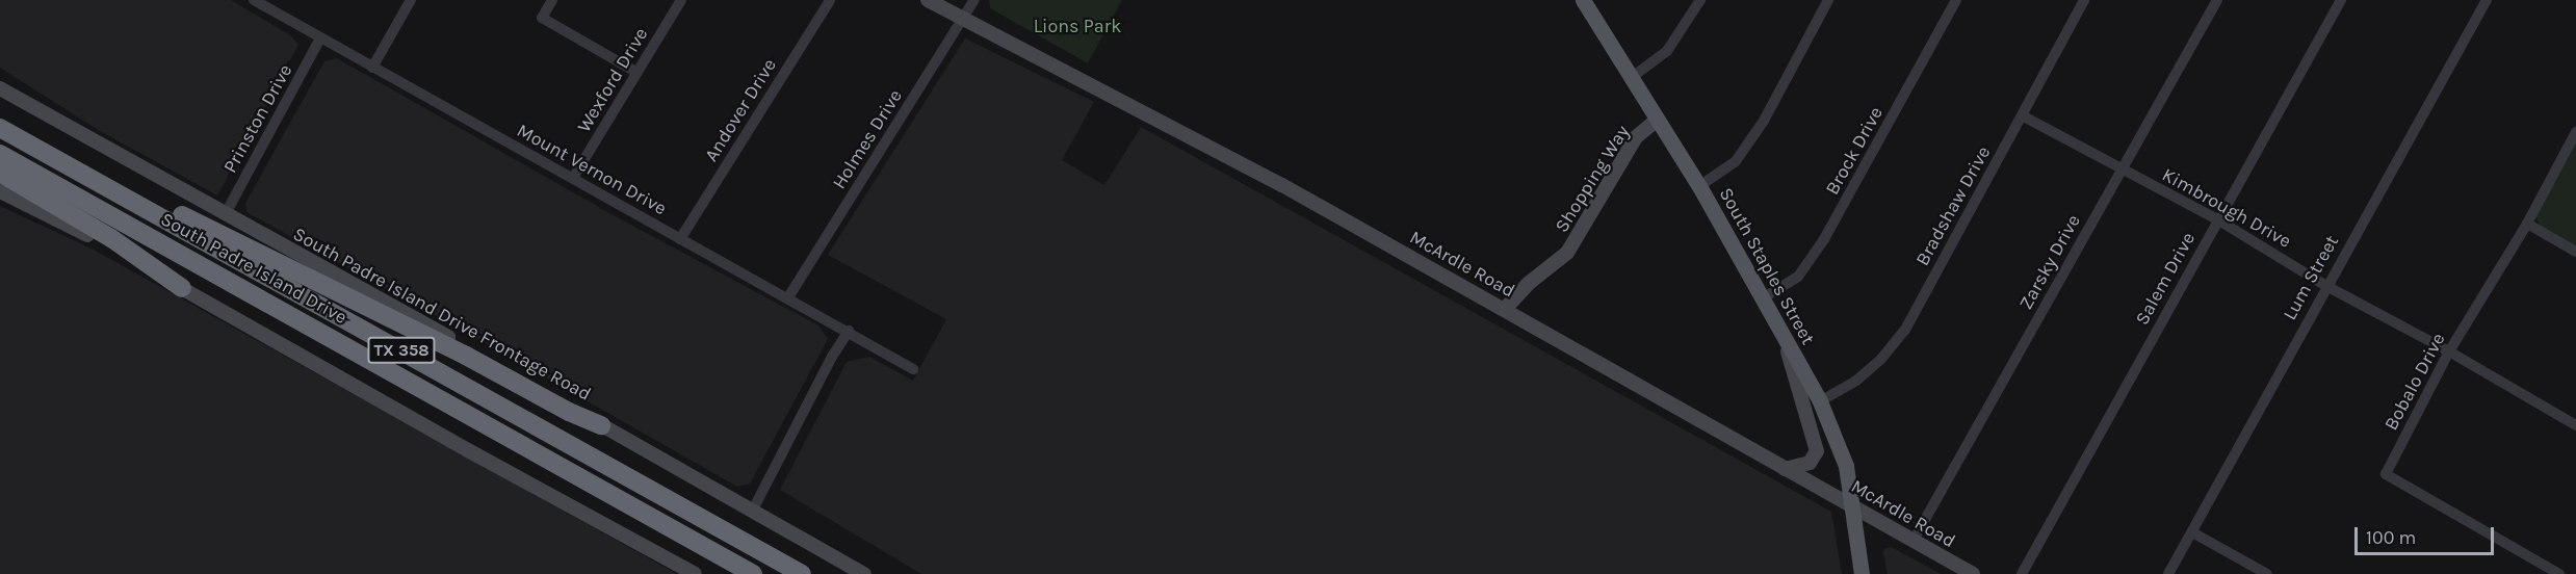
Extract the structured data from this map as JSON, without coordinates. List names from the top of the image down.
{
  "streets": {
    "highway": ["South Padre Island Drive", "TX 358"],
    "main road": [
      "Shopping Way",
      "McArdle Road",
      "South Staples Street",
      "South Padre Island Drive Frontage Road"
    ],
    "street": [
      "Wexford Drive",
      "Andover Drive",
      "Prinston Drive",
      "Holmes Drive",
      "Brock Drive",
      "Mount Vernon Drive",
      "Bradshaw Drive",
      "Kimbrough Drive",
      "Zarsky Drive",
      "Lum Street",
      "Salem Drive",
      "Bobalo Drive"
    ]
  },
  "crossings": [
    ["Wexford Drive", "Mount Vernon Drive"],
    ["Andover Drive", "Mount Vernon Drive"],
    ["Prinston Drive", "Mount Vernon Drive"],
    ["Prinston Drive", "South Padre Island Drive Frontage Road"],
    ["Holmes Drive", "Mount Vernon Drive"],
    ["Holmes Drive", "McArdle Road"],
    ["Brock Drive", "South Staples Street"],
    ["Shopping Way", "McArdle Road"],
    ["Shopping Way", "South Staples Street"],
    ["Bradshaw Drive", "Kimbrough Drive"],
    ["Bradshaw Drive", "South Staples Street"],
    ["Kimbrough Drive", "Zarsky Drive"],
    ["Kimbrough Drive", "Lum Street"],
    ["Kimbrough Drive", "Salem Drive"],
    ["Kimbrough Drive", "Bobalo Drive"],
    ["Zarsky Drive", "McArdle Road"],
    ["McArdle Road", "South Staples Street"]
  ],
  "parks": ["Lions Park"],
  "scale_bar": "100 m"
}
